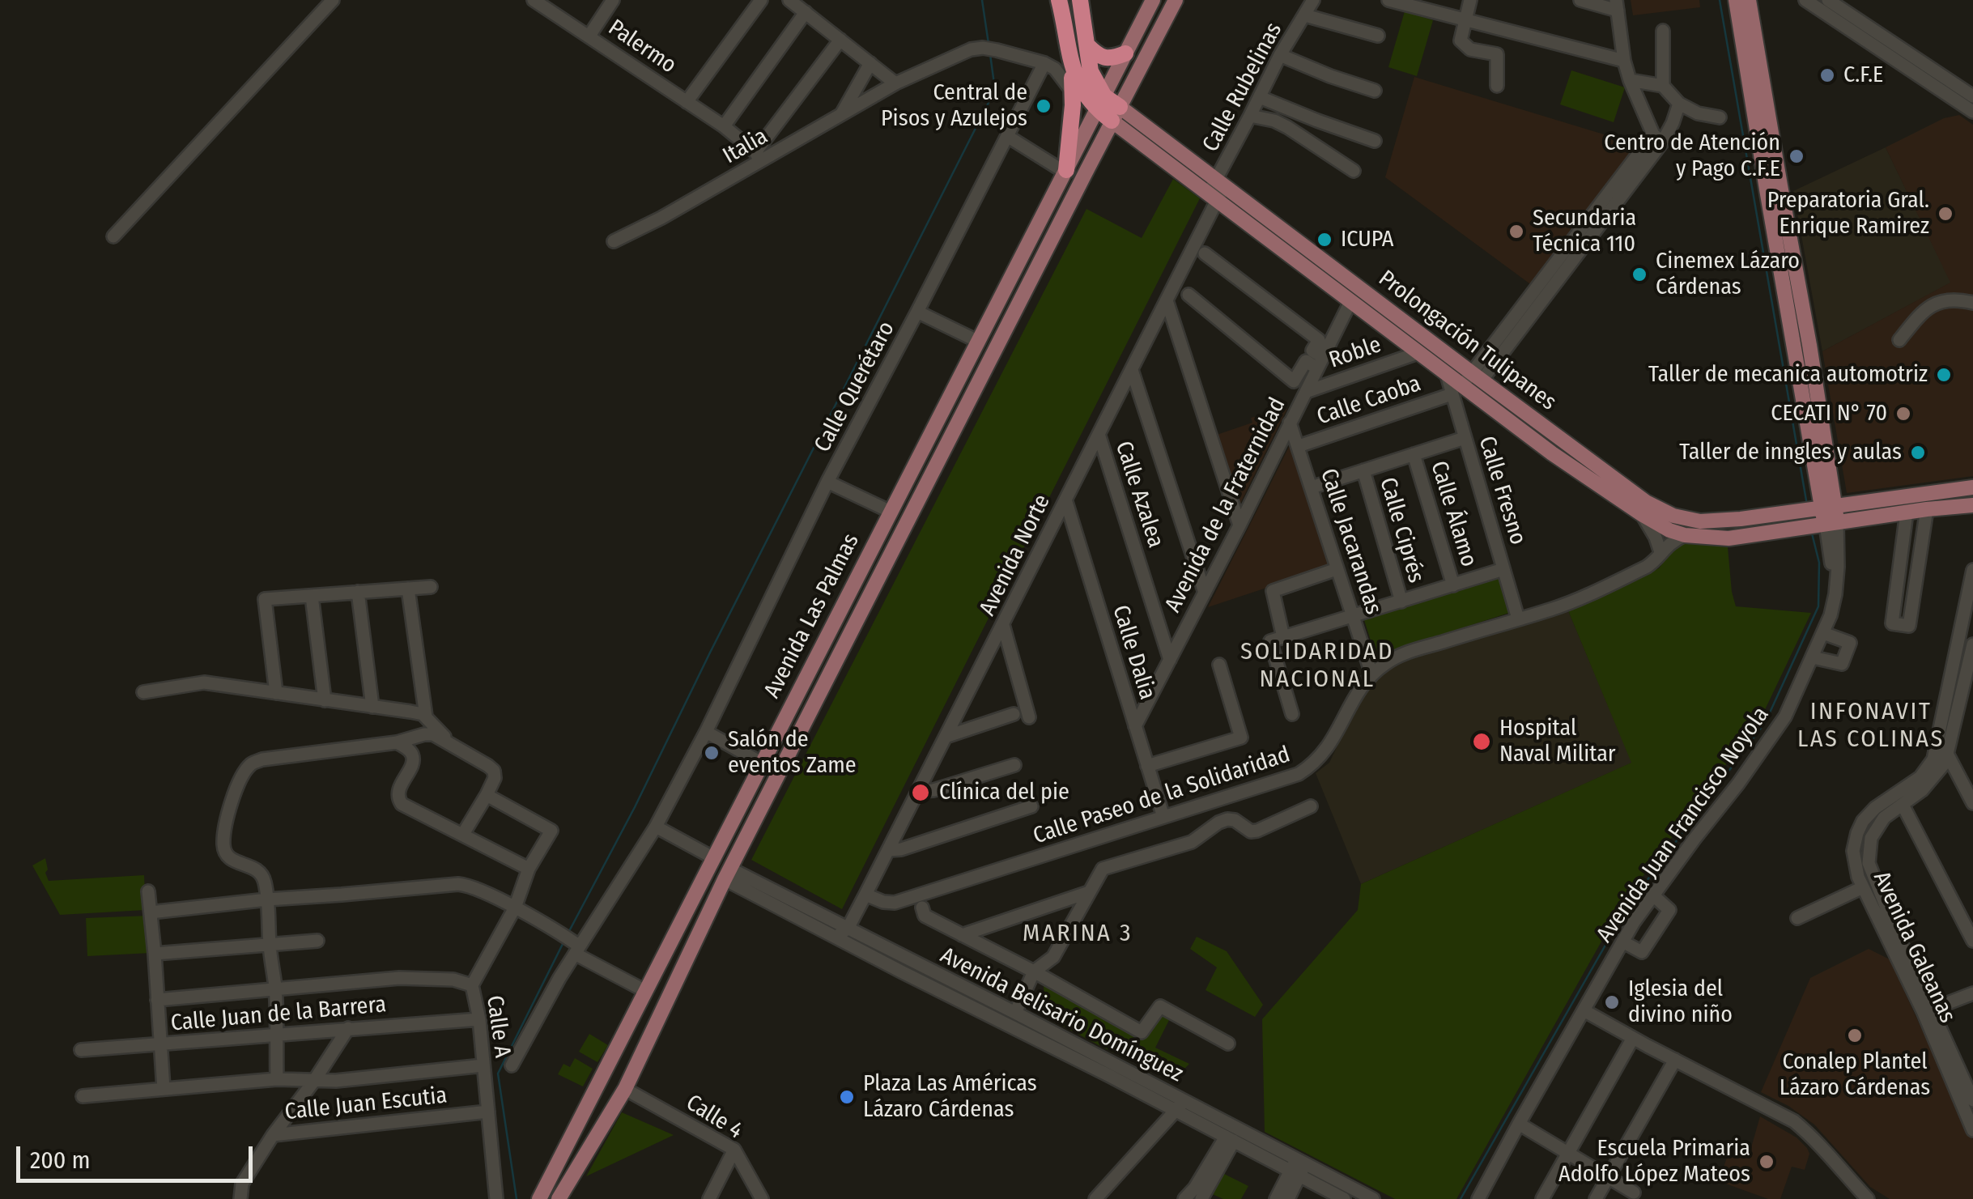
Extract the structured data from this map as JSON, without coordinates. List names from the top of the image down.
{
  "streets": {
    "main road": ["Prolongación Tulipanes", "Avenida Las Palmas"],
    "street": [
      "Palermo",
      "Calle Rubelinas",
      "Italia",
      "Roble",
      "Calle Querétaro",
      "Calle Caoba",
      "Calle Fresno",
      "Calle Azalea",
      "Avenida de la Fraternidad",
      "Calle Álamo",
      "Calle Ciprés",
      "Calle Jacarandas",
      "Avenida Norte",
      "Calle Dalia",
      "Calle Paseo de la Solidaridad",
      "Avenida Juan Francisco Noyola",
      "Avenida Galeanas",
      "Calle Juan de la Barrera",
      "Avenida Belisario Domínguez",
      "Calle A",
      "Calle Juan Escutia",
      "Calle 4"
    ]
  },
  "crossings": [
    ["Palermo", "Italia"],
    ["Calle Rubelinas", "Prolongación Tulipanes"],
    ["Calle Rubelinas", "Avenida Norte"],
    ["Italia", "Calle Querétaro"],
    ["Prolongación Tulipanes", "Roble"],
    ["Prolongación Tulipanes", "Calle Caoba"],
    ["Prolongación Tulipanes", "Calle Fresno"],
    ["Prolongación Tulipanes", "Avenida de la Fraternidad"],
    ["Prolongación Tulipanes", "Avenida Norte"],
    ["Prolongación Tulipanes", "Avenida Las Palmas"],
    ["Prolongación Tulipanes", "Calle Paseo de la Solidaridad"],
    ["Prolongación Tulipanes", "Avenida Juan Francisco Noyola"],
    ["Roble", "Avenida de la Fraternidad"],
    ["Calle Caoba", "Calle Fresno"],
    ["Calle Caoba", "Calle Jacarandas"],
    ["Calle Fresno", "Calle Paseo de la Solidaridad"],
    ["Calle Azalea", "Avenida de la Fraternidad"],
    ["Calle Azalea", "Avenida Norte"],
    ["Avenida de la Fraternidad", "Calle Jacarandas"],
    ["Avenida de la Fraternidad", "Calle Dalia"],
    ["Calle Jacarandas", "Calle Paseo de la Solidaridad"],
    ["Avenida Norte", "Calle Dalia"],
    ["Avenida Norte", "Calle Paseo de la Solidaridad"],
    ["Avenida Norte", "Avenida Belisario Domínguez"],
    ["Avenida Las Palmas", "Avenida Belisario Domínguez"],
    ["Avenida Las Palmas", "Calle 4"],
    ["Calle Dalia", "Calle Paseo de la Solidaridad"],
    ["Calle Juan de la Barrera", "Calle A"],
    ["Calle A", "Calle Juan Escutia"]
  ],
  "districts": ["SOLIDARIDAD NACIONAL", "INFONAVIT LAS COLINAS", "MARINA 3"],
  "places": [
    "C.F.E",
    "Central de Pisos y Azulejos",
    "Centro de Atención y Pago C.F.E",
    "Preparatoria Gral. Enrique Ramirez",
    "Secundaria Técnica 110",
    "ICUPA",
    "Cinemex Lázaro Cárdenas",
    "Taller de mecanica automotriz",
    "CECATI N° 70",
    "Taller de inngles y aulas",
    "Hospital Naval Militar",
    "Salón de eventos Zame",
    "Clínica del pie",
    "Iglesia del divino niño",
    "Conalep Plantel Lázaro Cárdenas",
    "Plaza Las Américas Lázaro Cárdenas",
    "Escuela Primaria Adolfo López Mateos"
  ],
  "scale_bar": "200 m"
}
